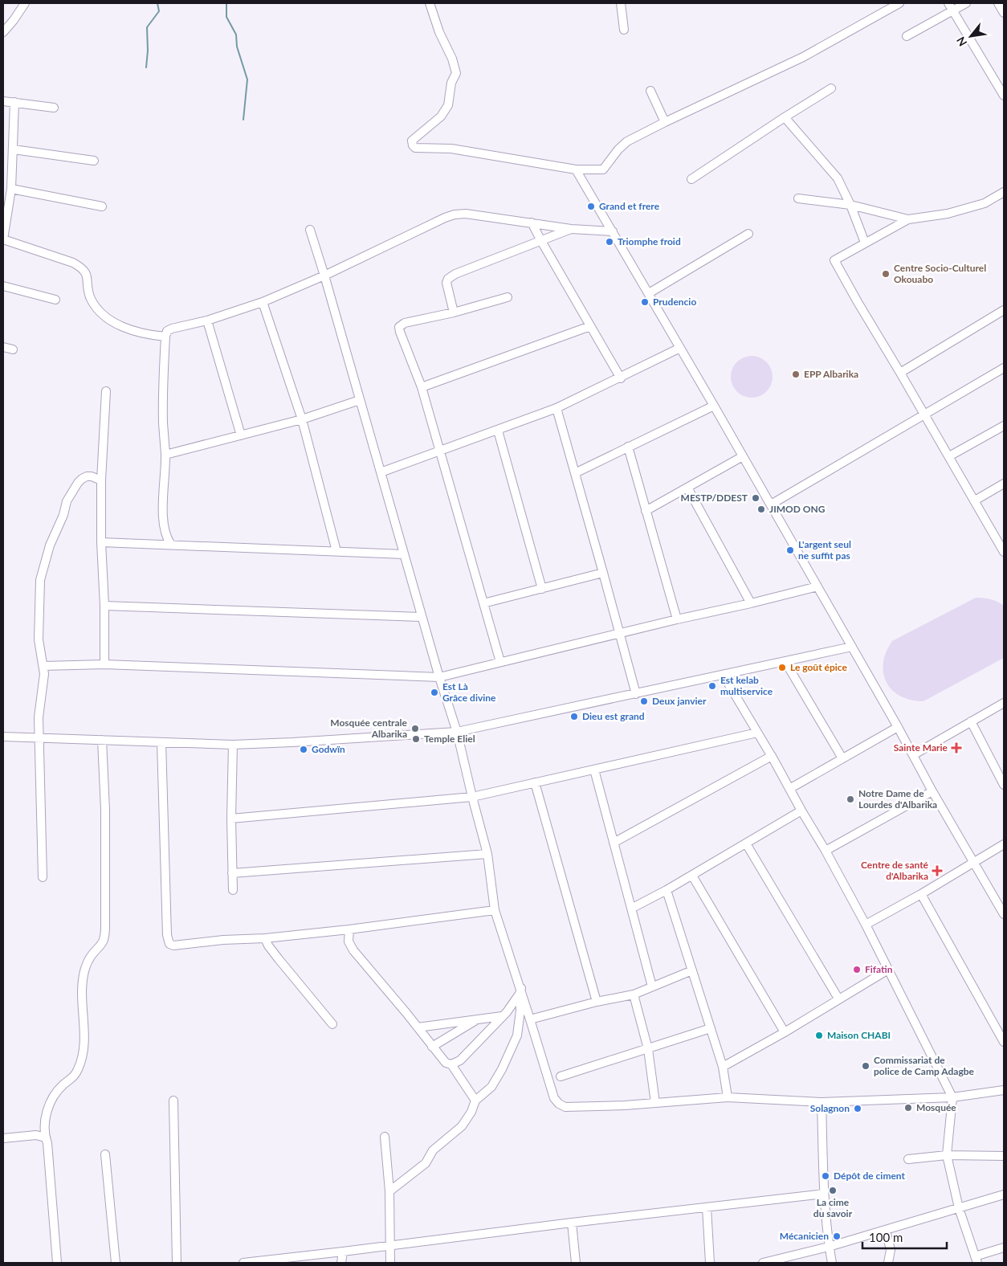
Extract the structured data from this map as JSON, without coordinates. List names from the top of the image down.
{
  "places": {
    "other": [
      "Grand et frere",
      "Triomphe froid",
      "Centre Socio-Culturel Okouabo",
      "Prudencio",
      "EPP Albarika",
      "MESTP/DDEST",
      "JIMOD ONG",
      "L'argent seul ne suffit pas",
      "Le goût épice",
      "Est kelab multiservice",
      "Est Là Grâce divine",
      "Deux janvier",
      "Dieu est grand",
      "Mosquée centrale Albarika",
      "Temple Eliel",
      "Godwïn",
      "Notre Dame de Lourdes d'Albarika",
      "Fifatin",
      "Maison CHABI",
      "Commissariat de police de Camp Adagbe",
      "Mosquée",
      "Solagnon",
      "Dépôt de ciment",
      "La cime du savoir",
      "Mécanicien"
    ],
    "health": ["Sainte Marie", "Centre de santé d'Albarika"]
  },
  "scale_bar": "100 m",
  "north": "bottom left"
}
